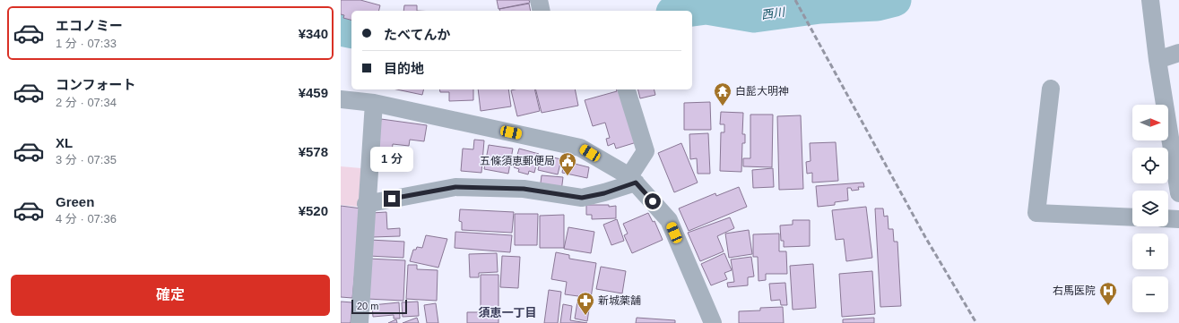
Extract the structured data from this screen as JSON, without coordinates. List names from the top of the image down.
{
  "districts": ["須恵一丁目"],
  "water": ["西川"],
  "places": {
    "temple": ["白髭大明神"],
    "public building": ["五條須恵郵便局"],
    "hospital": ["右馬医院"],
    "pharmacy": ["新城薬舗"]
  },
  "scale_bar": "20 m",
  "north": "right",
  "page": {
    "list": [
      {
        "name": "エコノミー",
        "note": "1 分 · 07:33",
        "value": "¥340"
      },
      {
        "name": "コンフォート",
        "note": "2 分 · 07:34",
        "value": "¥459"
      },
      {
        "name": "XL",
        "note": "3 分 · 07:35",
        "value": "¥578"
      },
      {
        "name": "Green",
        "note": "4 分 · 07:36",
        "value": "¥520"
      }
    ],
    "banner": ["たべてんか", "目的地"],
    "map_buttons": ["+", "−"],
    "bubble": "1 分",
    "buttons": "確定",
    "scale": "20 m"
  }
}
